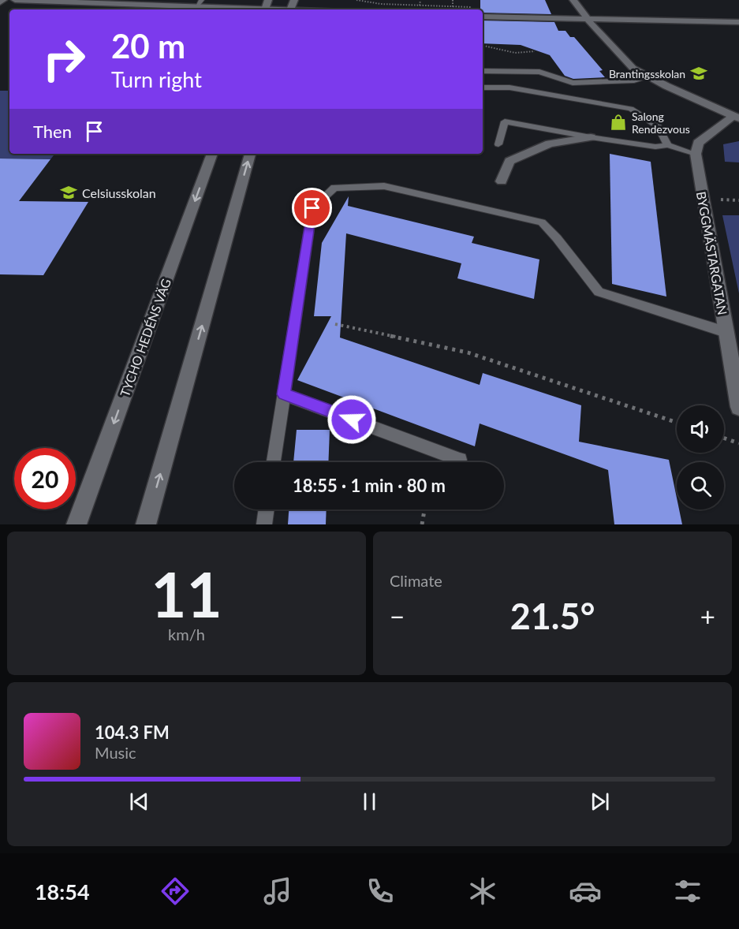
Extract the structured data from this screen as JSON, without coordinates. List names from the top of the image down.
{
  "streets": {
    "street": ["BYGGMÄSTARGATAN", "TYCHO HEDÉNS VÄG"]
  },
  "places": {
    "school or university": ["Brantingsskolan", "Celsiusskolan"],
    "shop": ["Salong Rendezvous"]
  },
  "page": {
    "turn": ["20 m", "Turn right"],
    "then": "Then",
    "limit": "20",
    "trip": "18:55 · 1 min · 80 m",
    "tile": [
      ["11", "km/h"],
      "Climate"
    ],
    "heat": ["−", "21.5°", "+"],
    "song": ["104.3 FM", "Music"],
    "tabs": "18:54"
  }
}
